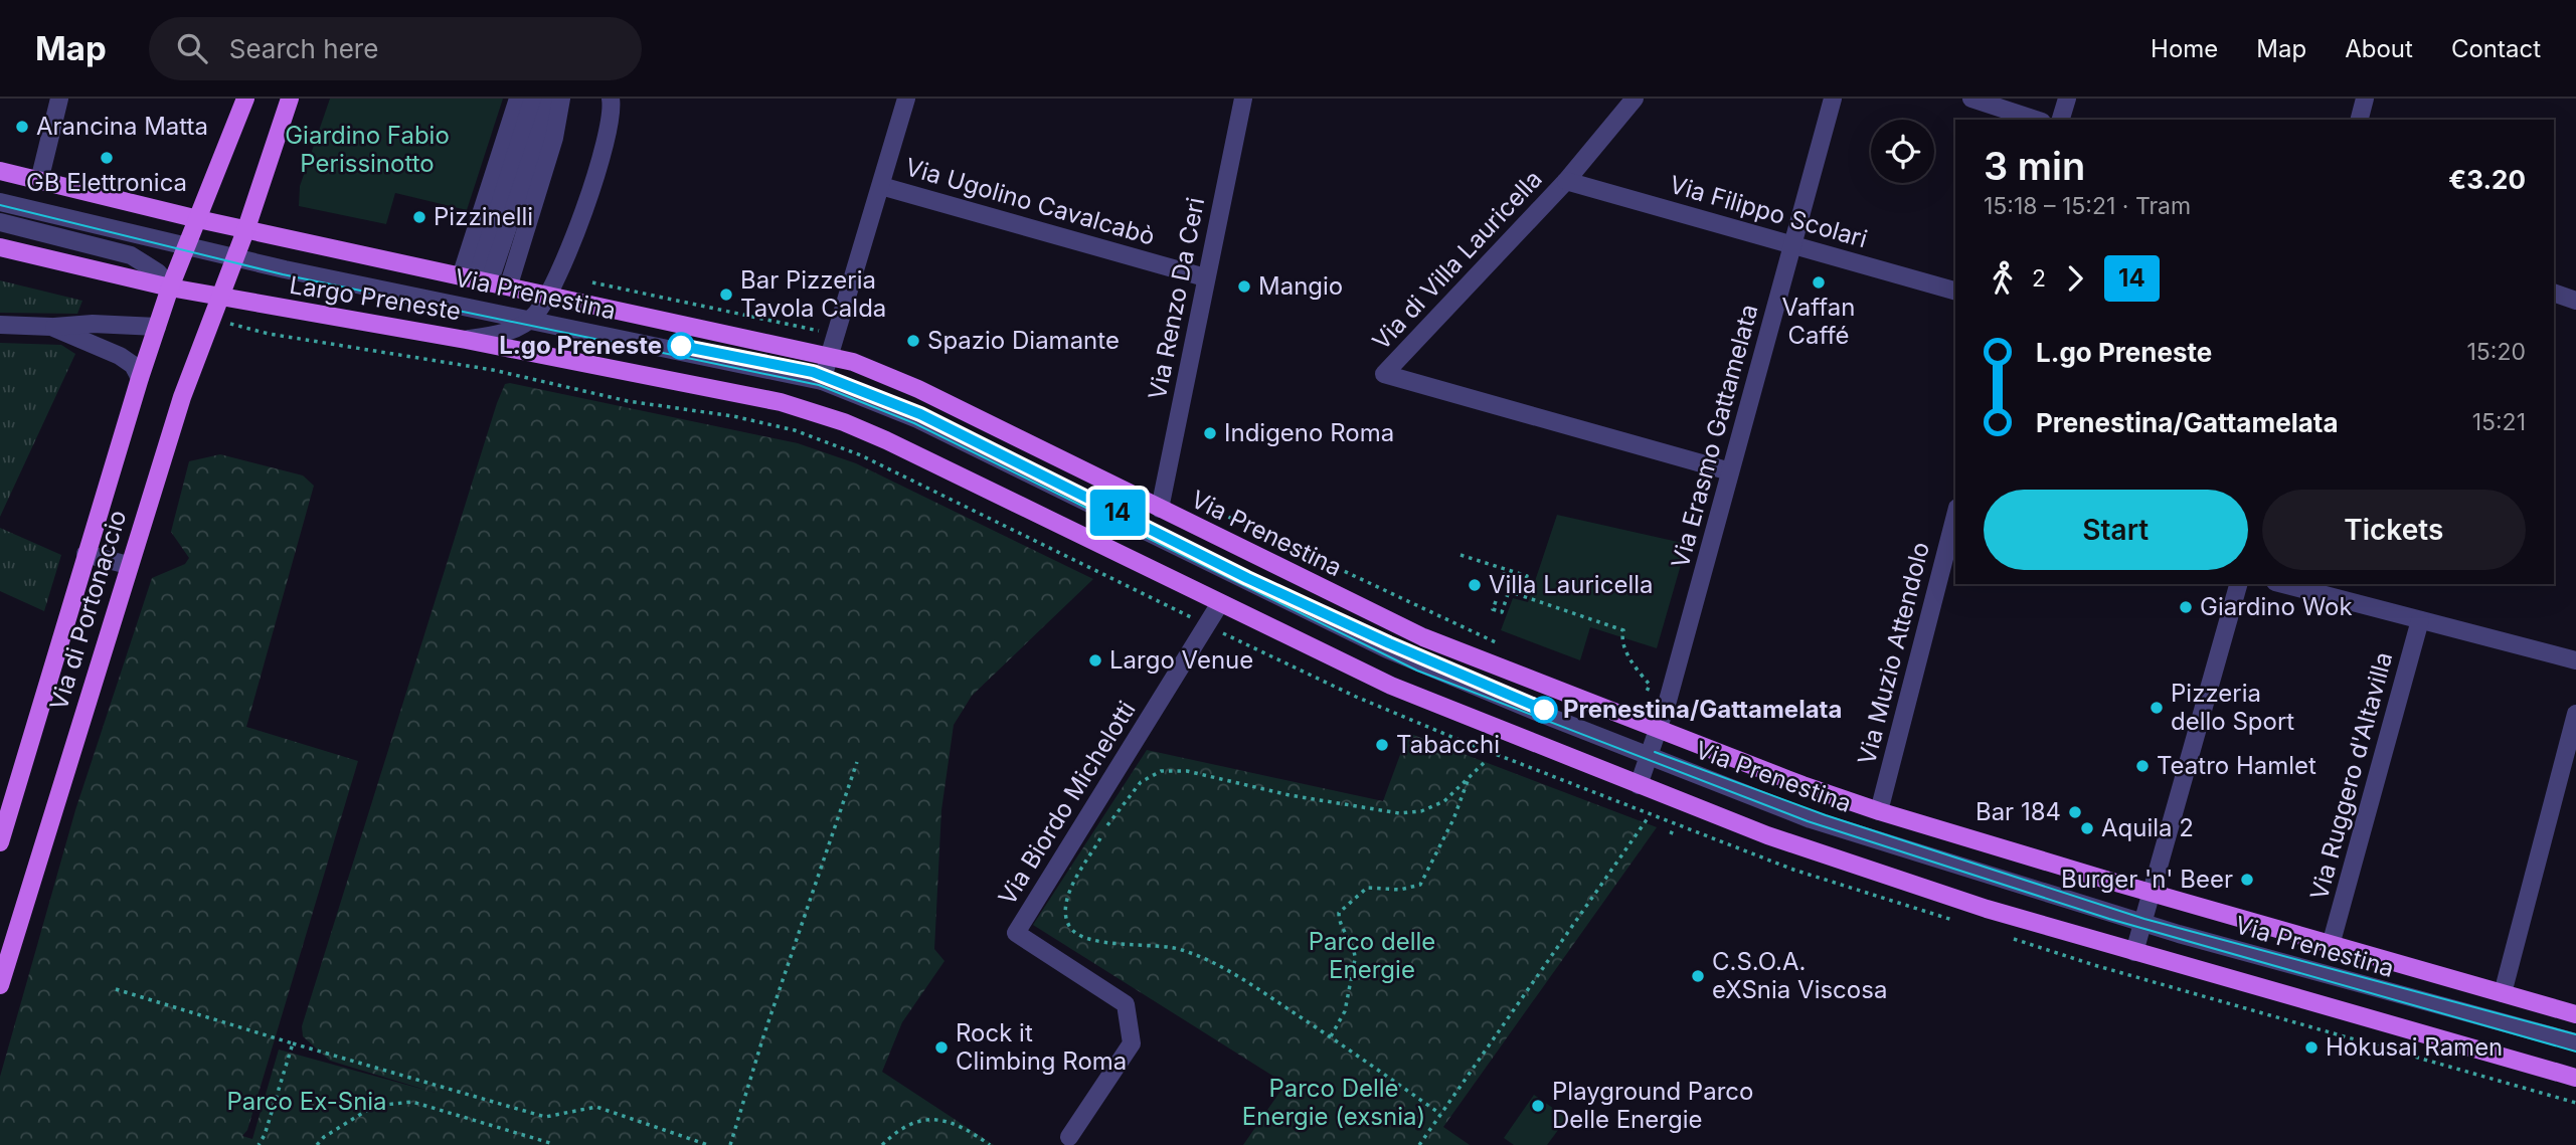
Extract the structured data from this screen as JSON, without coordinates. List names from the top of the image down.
{
  "streets": {
    "main road": ["Via Prenestina", "Largo Preneste", "Via di Portonaccio"],
    "street": [
      "Via Ugolino Cavalcabò",
      "Via Filippo Scolari",
      "Via di Villa Lauricella",
      "Via Renzo Da Ceri",
      "Via Erasmo Gattamelata",
      "Via Muzio Attendolo",
      "Via Ruggero d'Altavilla",
      "Via Biordo Michelotti"
    ]
  },
  "crossings": [
    ["Via Ugolino Cavalcabò", "Via Renzo Da Ceri"],
    ["Via Filippo Scolari", "Via di Villa Lauricella"],
    ["Via Filippo Scolari", "Via Erasmo Gattamelata"],
    ["Via di Villa Lauricella", "Via Erasmo Gattamelata"],
    ["Via Prenestina", "Largo Preneste"],
    ["Via Prenestina", "Via Renzo Da Ceri"],
    ["Via Prenestina", "Via Erasmo Gattamelata"],
    ["Via Prenestina", "Via di Portonaccio"],
    ["Via Prenestina", "Via Muzio Attendolo"],
    ["Via Prenestina", "Via Ruggero d'Altavilla"],
    ["Largo Preneste", "Via di Portonaccio"]
  ],
  "parks": [
    "Giardino Fabio Perissinotto",
    "Parco delle Energie",
    "Parco Delle Energie (exsnia)",
    "Parco Ex-Snia"
  ],
  "places": [
    "Arancina Matta",
    "GB Elettronica",
    "Pizzinelli",
    "Vaffan Caffé",
    "Mangio",
    "Bar Pizzeria Tavola Calda",
    "Spazio Diamante",
    "L.go Preneste",
    "Indigeno Roma",
    "Villa Lauricella",
    "Giardino Wok",
    "Largo Venue",
    "Pizzeria dello Sport",
    "Prenestina/Gattamelata",
    "Tabacchi",
    "Teatro Hamlet",
    "Bar 184",
    "Aquila 2",
    "Burger 'n' Beer",
    "C.S.O.A. eXSnia Viscosa",
    "Rock it Climbing Roma",
    "Hokusai Ramen",
    "Playground Parco Delle Energie"
  ],
  "lines": ["tram line 14"],
  "page": {
    "header": "Map",
    "search": "Search here",
    "nav": [
      "Home",
      "Map",
      "About",
      "Contact"
    ],
    "on_map": "14",
    "heading": ["3 min", "15:18 – 15:21 · Tram", "€3.20"],
    "legs": ["2", "14"],
    "list": [
      {
        "name": "L.go Preneste",
        "value": "15:20"
      },
      {
        "name": "Prenestina/Gattamelata",
        "value": "15:21"
      }
    ],
    "buttons": ["Start", "Tickets"]
  }
}
